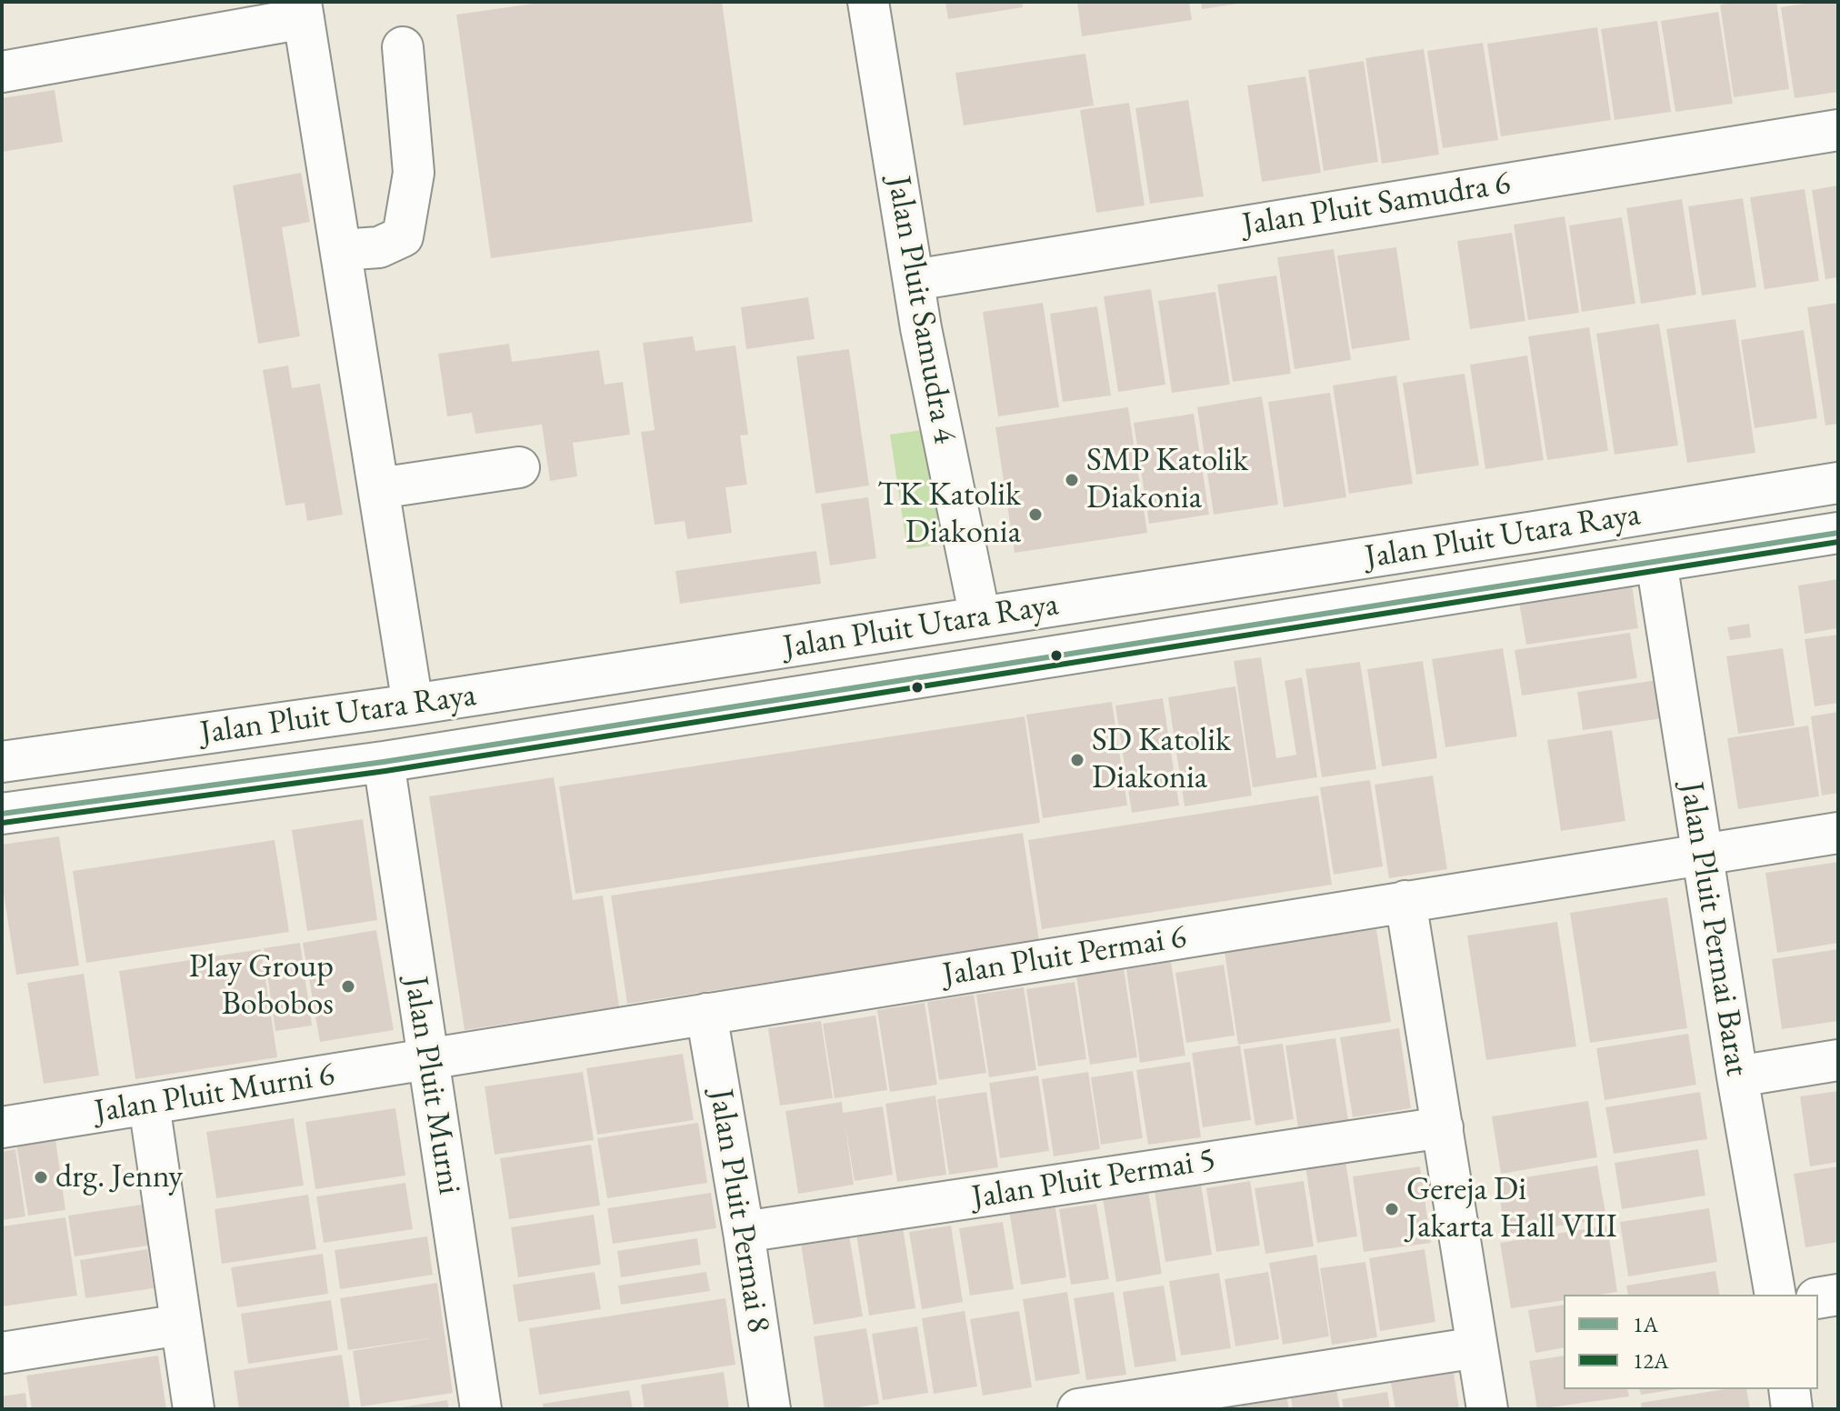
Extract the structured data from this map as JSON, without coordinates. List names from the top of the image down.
{
  "streets": {
    "street": [
      "Jalan Pluit Samudra 6",
      "Jalan Pluit Samudra 4",
      "Jalan Pluit Utara Raya",
      "Jalan Pluit Permai Barat",
      "Jalan Pluit Permai 6",
      "Jalan Pluit Murni",
      "Jalan Pluit Murni 6",
      "Jalan Pluit Permai 5",
      "Jalan Pluit Permai 8"
    ]
  },
  "crossings": [
    ["Jalan Pluit Samudra 6", "Jalan Pluit Samudra 4"],
    ["Jalan Pluit Samudra 4", "Jalan Pluit Utara Raya"],
    ["Jalan Pluit Utara Raya", "Jalan Pluit Permai Barat"],
    ["Jalan Pluit Utara Raya", "Jalan Pluit Murni"],
    ["Jalan Pluit Permai Barat", "Jalan Pluit Permai 6"],
    ["Jalan Pluit Permai 6", "Jalan Pluit Murni"],
    ["Jalan Pluit Permai 6", "Jalan Pluit Murni 6"],
    ["Jalan Pluit Permai 6", "Jalan Pluit Permai 8"],
    ["Jalan Pluit Murni", "Jalan Pluit Murni 6"],
    ["Jalan Pluit Permai 5", "Jalan Pluit Permai 8"]
  ],
  "places": [
    "SMP Katolik Diakonia",
    "TK Katolik Diakonia",
    "SD Katolik Diakonia",
    "Play Group Bobobos",
    "drg. Jenny",
    "Gereja Di Jakarta Hall VIII"
  ],
  "lines": ["transit line 1A", "transit line 12A"],
  "legend": ["1A", "12A"]
}
